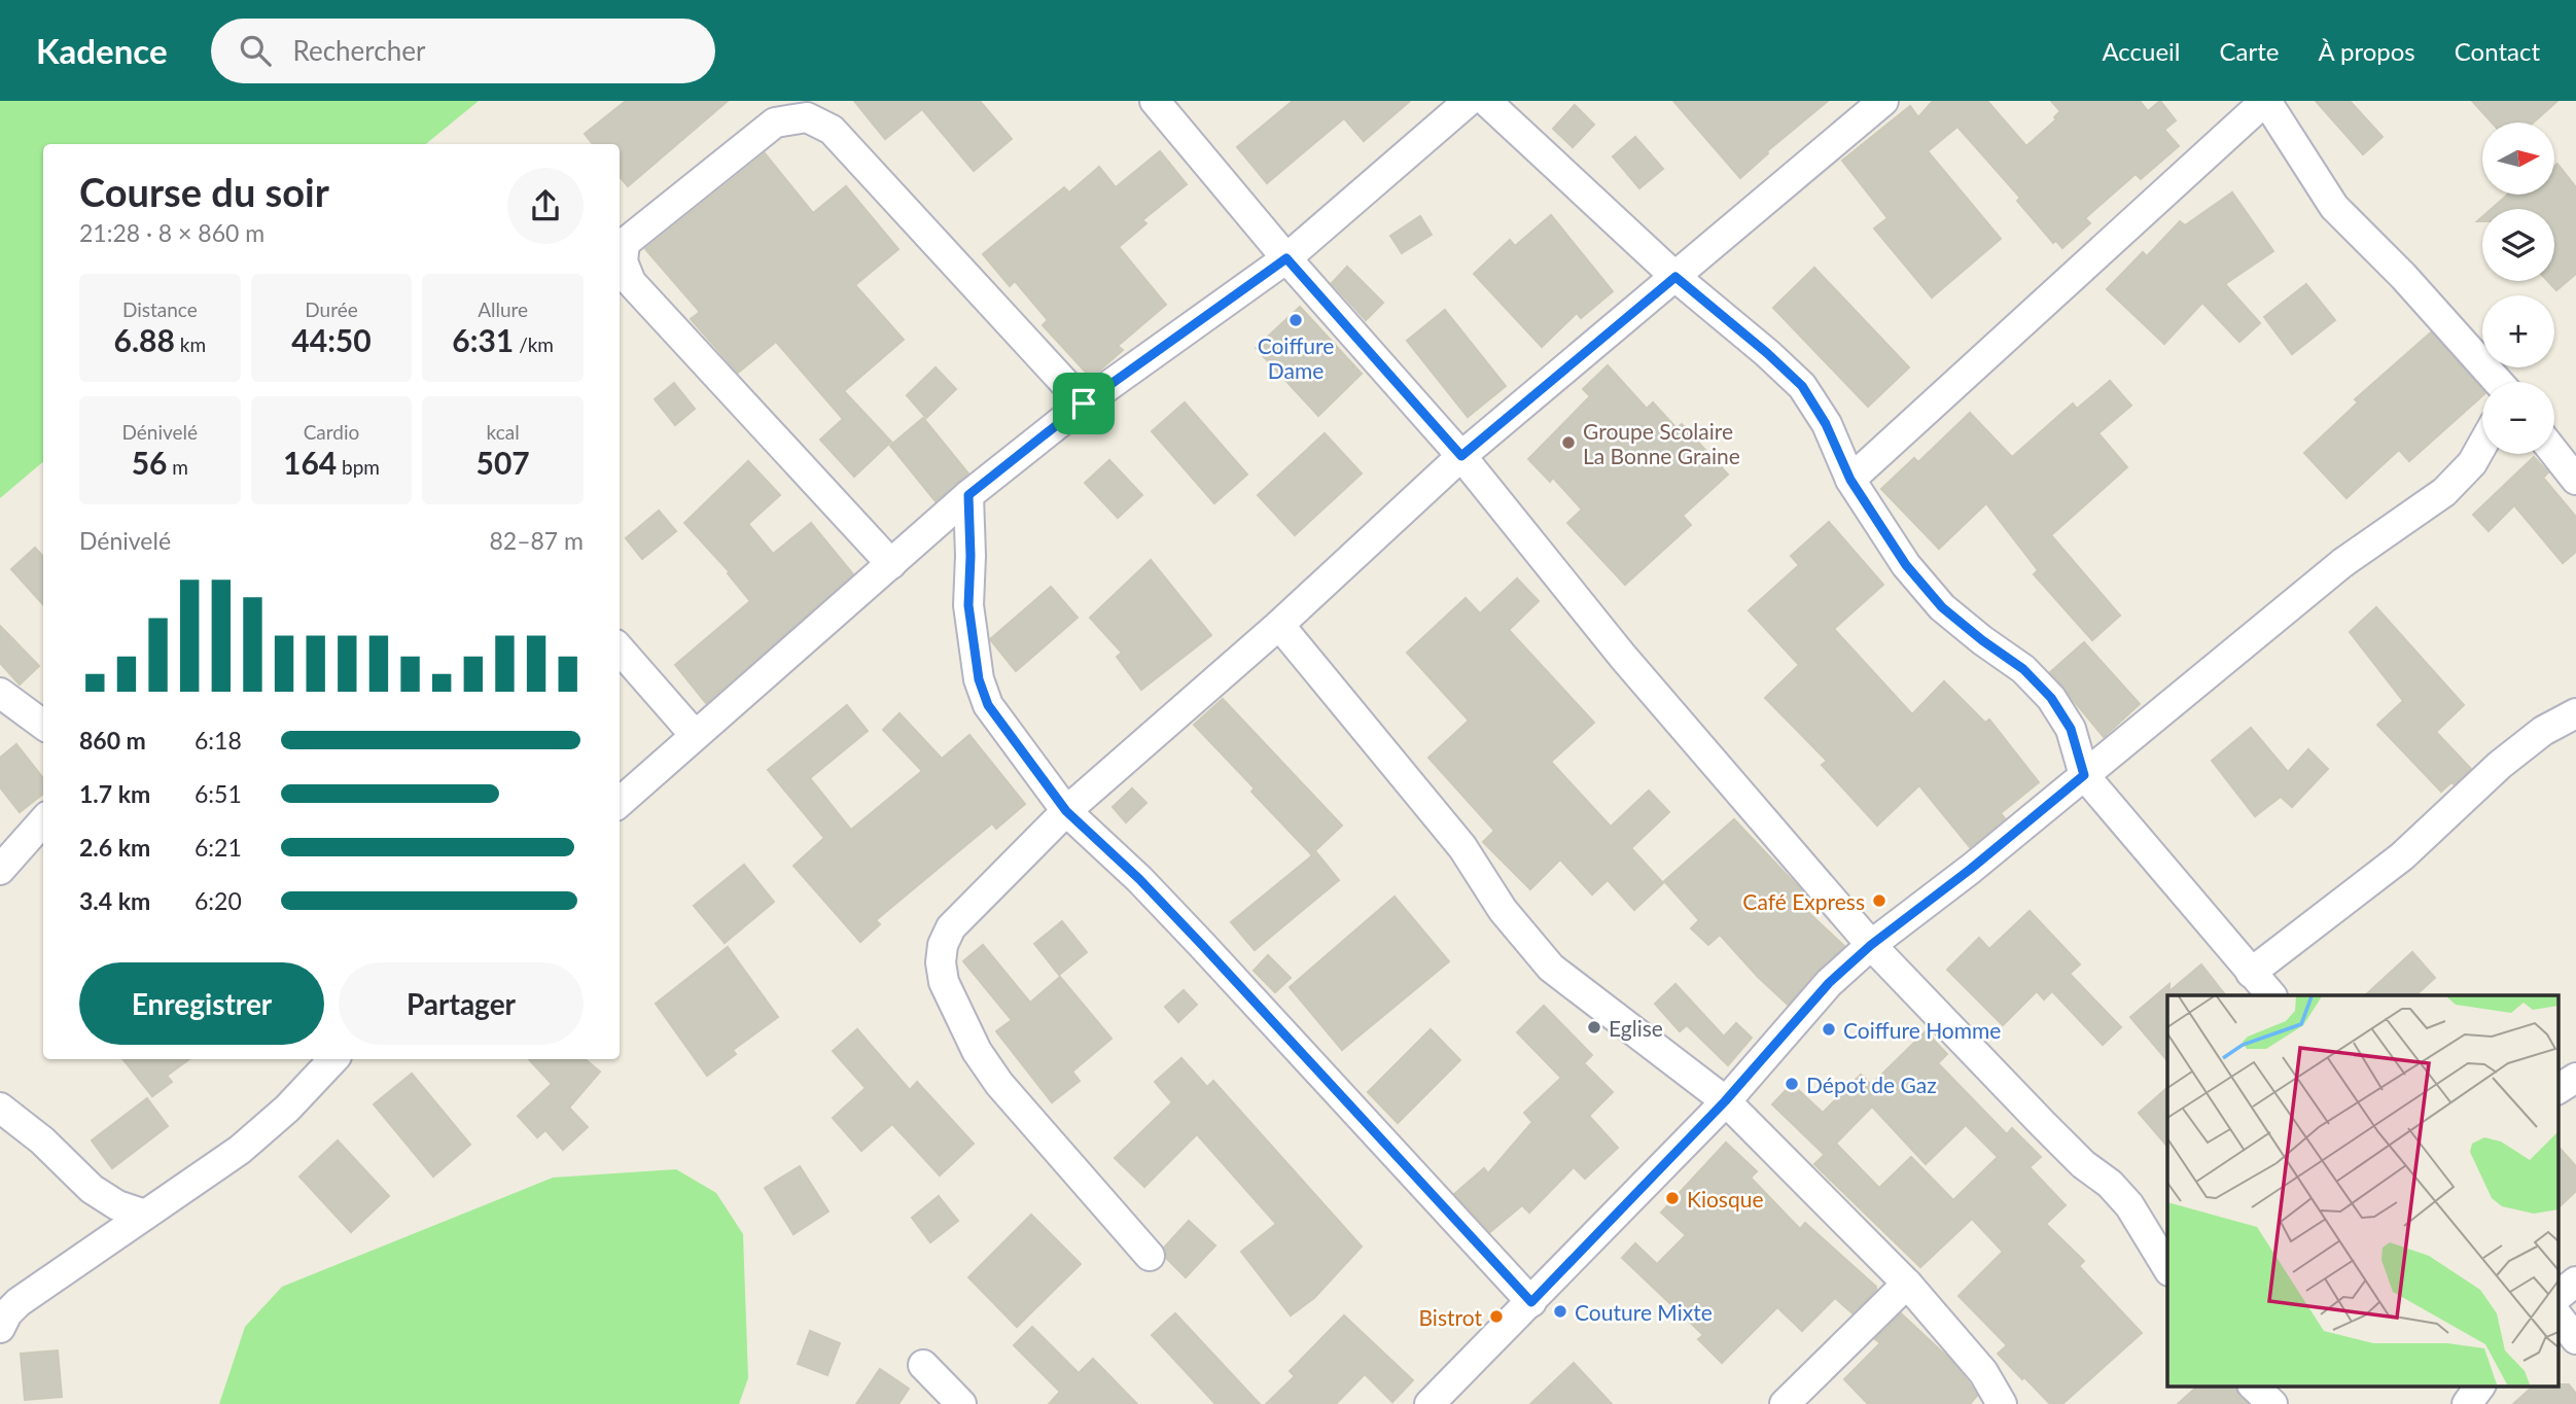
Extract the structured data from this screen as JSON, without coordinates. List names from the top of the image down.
{
  "places": [
    "Coiffure Dame",
    "Groupe Scolaire La Bonne Graine",
    "Café Express",
    "Eglise",
    "Coiffure Homme",
    "Dépot de Gaz",
    "Kiosque",
    "Couture Mixte",
    "Bistrot"
  ],
  "north": "right",
  "page": {
    "header": "Kadence",
    "search": "Rechercher",
    "nav": [
      "Accueil",
      "Carte",
      "À propos",
      "Contact"
    ],
    "map_buttons": ["+", "−"],
    "heading": ["Course du soir", "21:28 · 8 × 860 m"],
    "stats": [
      ["Distance", "6.88 km"],
      ["Durée", "44:50"],
      ["Allure", "6:31 /km"],
      ["Dénivelé", "56 m"],
      ["Cardio", "164 bpm"],
      ["kcal", "507"]
    ],
    "chart": ["Dénivelé", "82–87 m"],
    "list": [
      {
        "name": "860 m",
        "note": "6:18"
      },
      {
        "name": "1.7 km",
        "note": "6:51"
      },
      {
        "name": "2.6 km",
        "note": "6:21"
      },
      {
        "name": "3.4 km",
        "note": "6:20"
      }
    ],
    "buttons": ["Enregistrer", "Partager"]
  }
}
